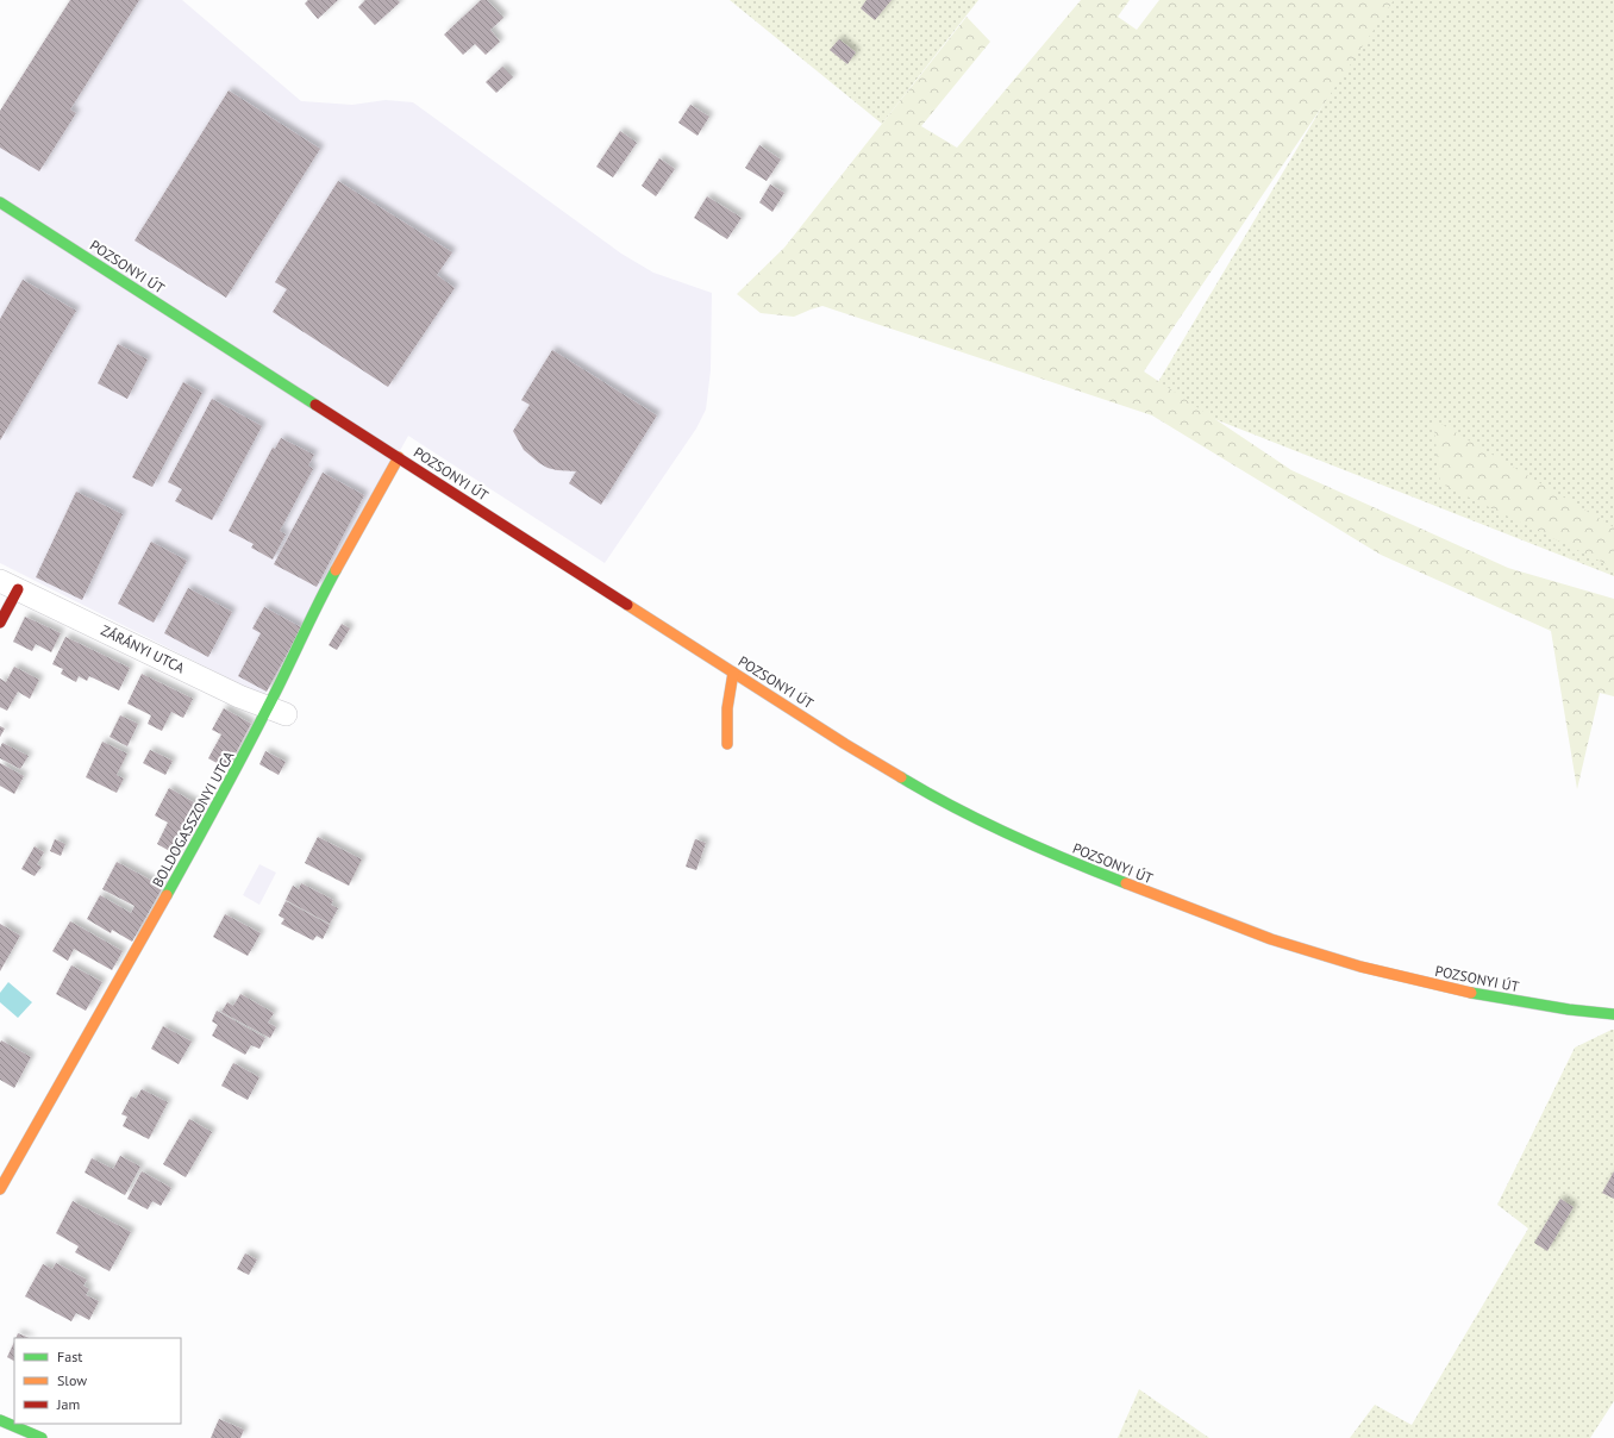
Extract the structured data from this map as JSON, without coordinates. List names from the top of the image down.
{
  "streets": {
    "main road": ["POZSONYI ÚT", "BOLDOGASSZONYI UTCA"],
    "street": ["ZÁRÁNYI UTCA"]
  },
  "crossings": [
    ["POZSONYI ÚT", "BOLDOGASSZONYI UTCA"],
    ["ZÁRÁNYI UTCA", "BOLDOGASSZONYI UTCA"]
  ],
  "legend": ["Fast", "Slow", "Jam"]
}
